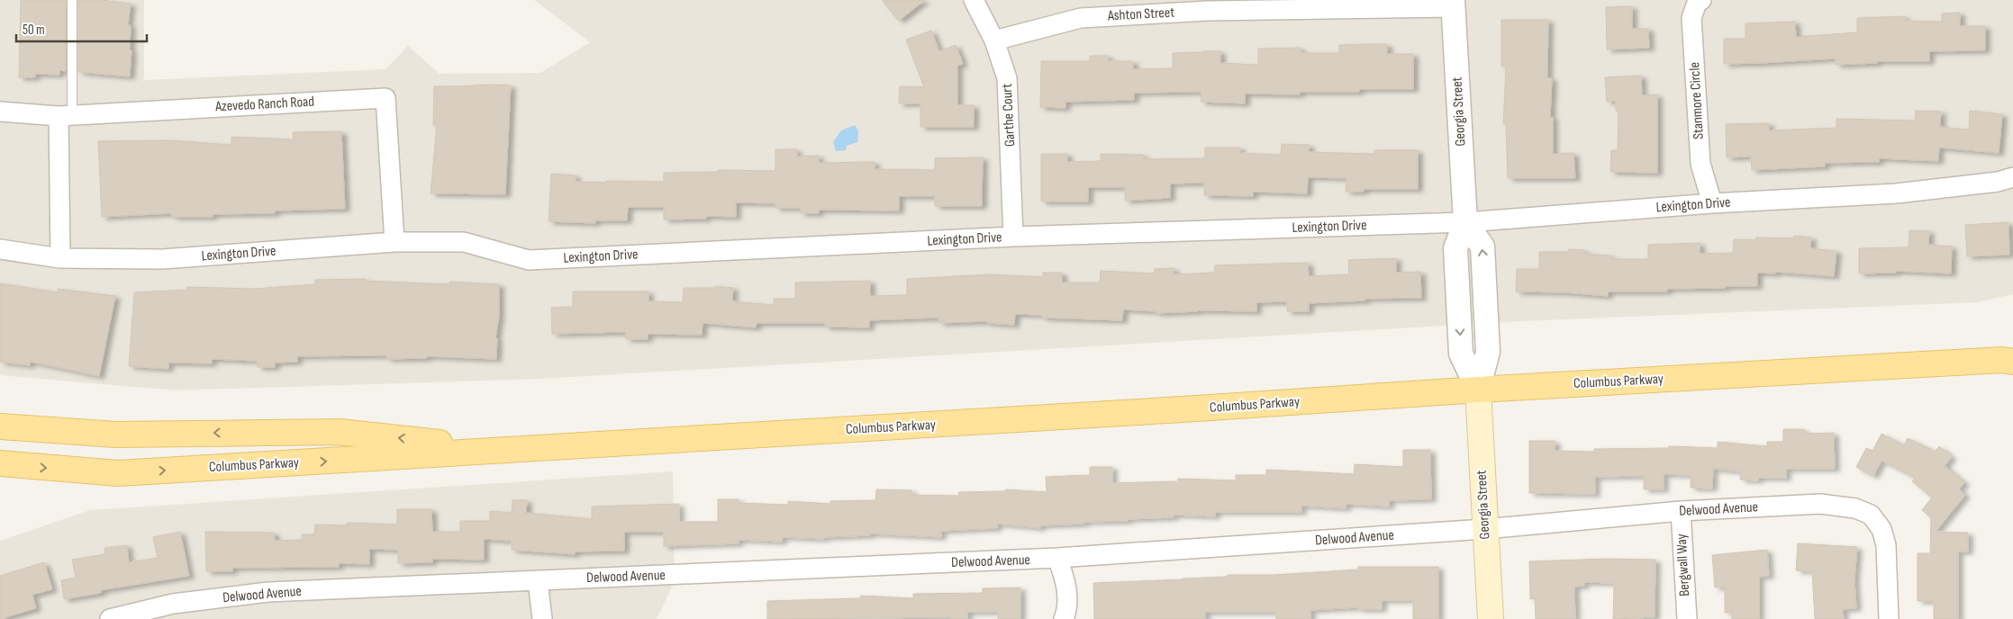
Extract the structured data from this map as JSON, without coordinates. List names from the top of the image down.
{
  "streets": {
    "main road": ["Georgia Street", "Columbus Parkway"],
    "street": [
      "Ashton Street",
      "Stanmore Circle",
      "Azevedo Ranch Road",
      "Garthe Court",
      "Lexington Drive",
      "Delwood Avenue",
      "Bergwall Way"
    ]
  },
  "crossings": [
    ["Ashton Street", "Georgia Street"],
    ["Ashton Street", "Garthe Court"],
    ["Stanmore Circle", "Lexington Drive"],
    ["Azevedo Ranch Road", "Lexington Drive"],
    ["Georgia Street", "Lexington Drive"],
    ["Georgia Street", "Columbus Parkway"],
    ["Georgia Street", "Delwood Avenue"],
    ["Garthe Court", "Lexington Drive"],
    ["Delwood Avenue", "Bergwall Way"]
  ],
  "scale_bar": "50 m"
}
